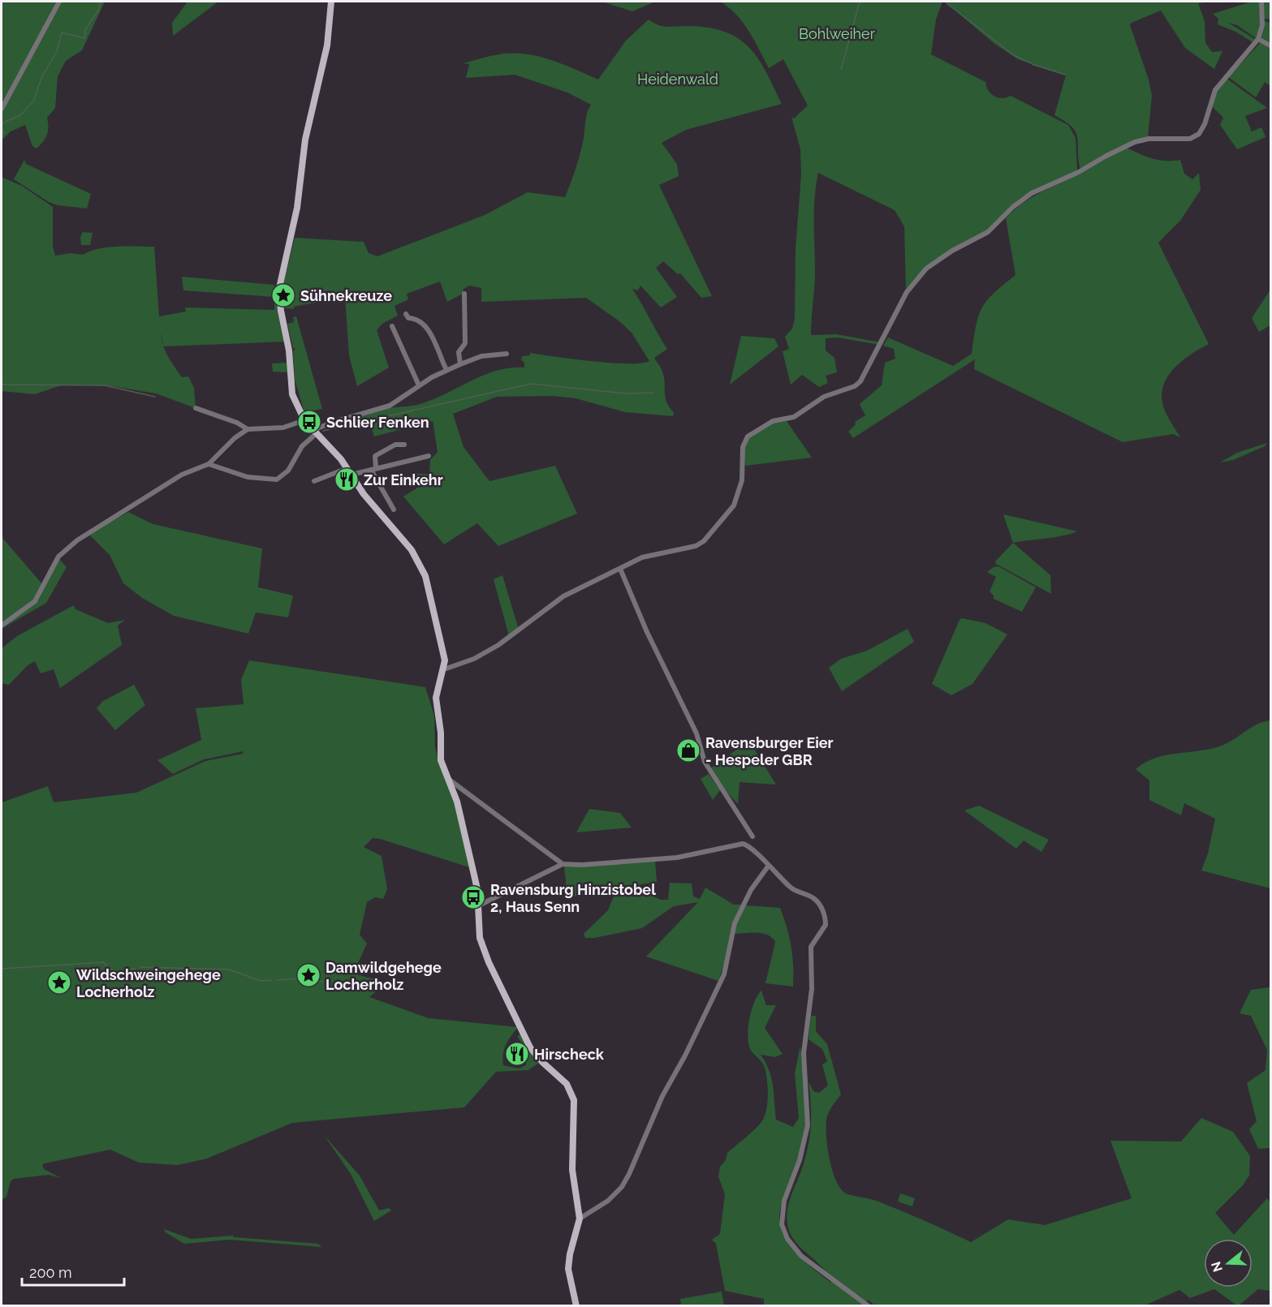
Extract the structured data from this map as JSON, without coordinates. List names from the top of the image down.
{
  "parks": ["Bohlweiher", "Heidenwald"],
  "places": {
    "place": ["Sühnekreuze", "Damwildgehege Locherholz", "Wildschweingehege Locherholz"],
    "bus stop": ["Schlier Fenken", "Ravensburg Hinzistobel 2, Haus Senn"],
    "restaurant": ["Zur Einkehr", "Hirscheck"],
    "shop": ["Ravensburger Eier - Hespeler GBR"]
  },
  "scale_bar": "200 m",
  "north": "left"
}
